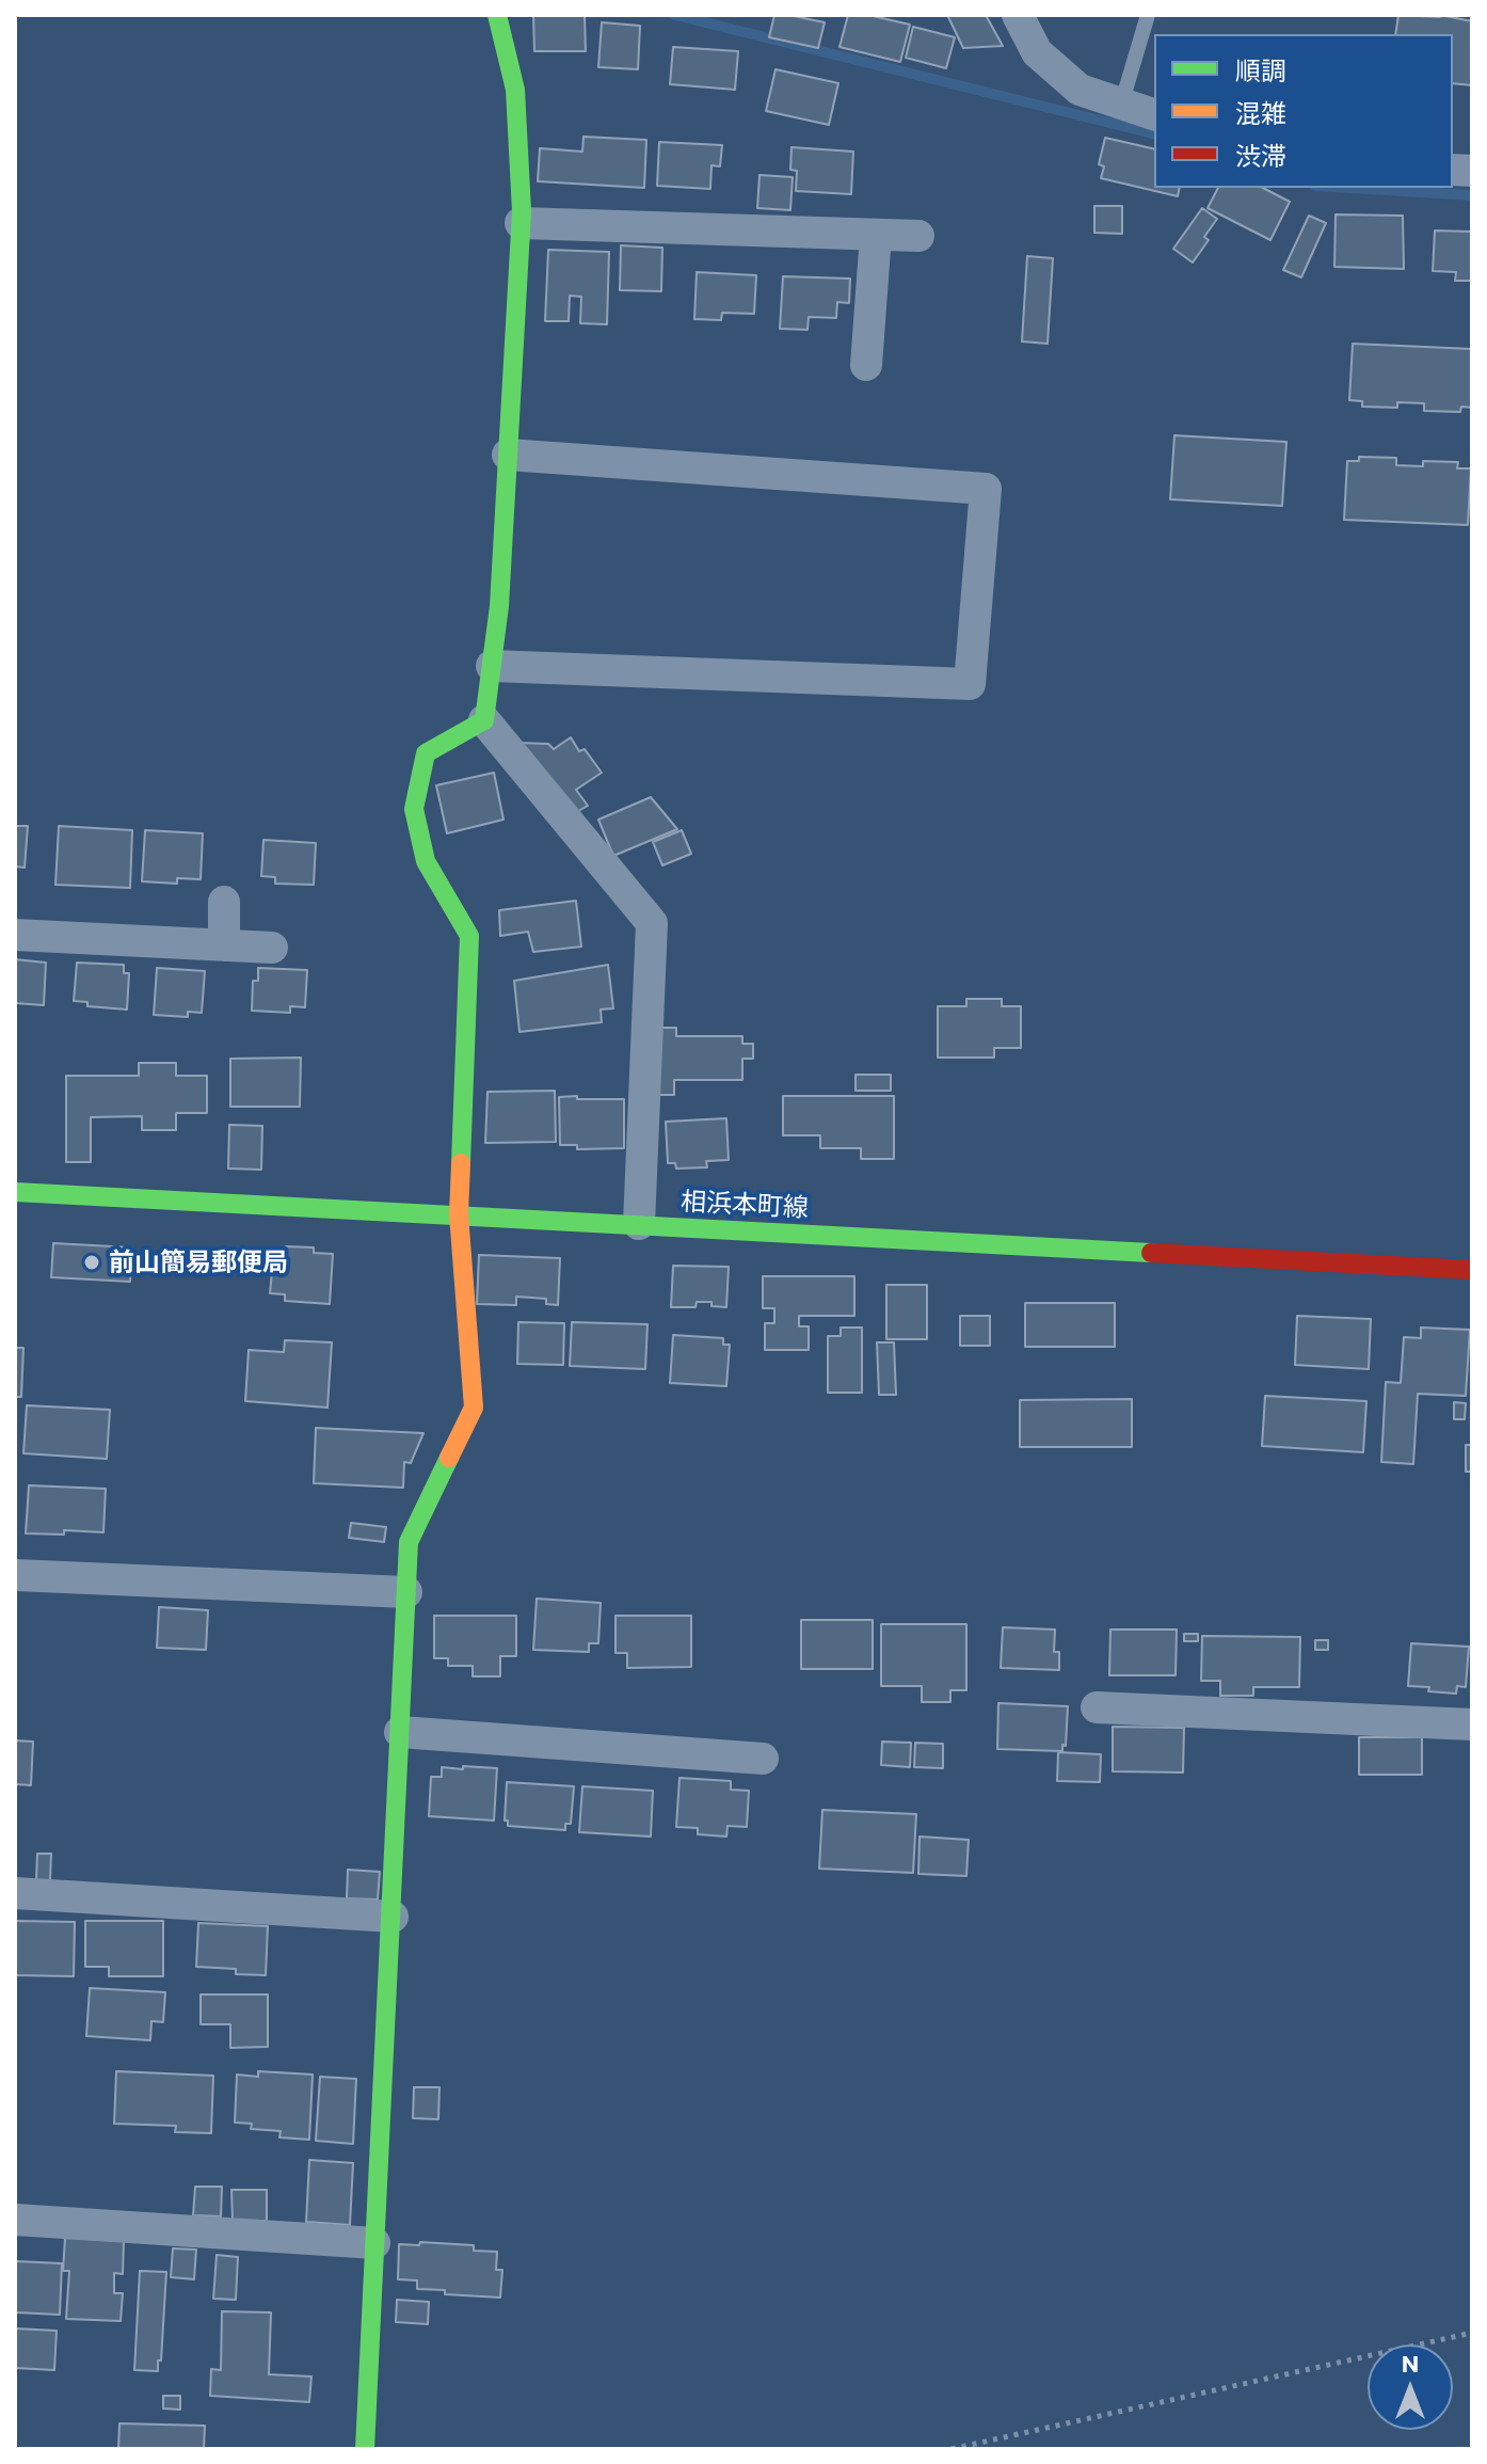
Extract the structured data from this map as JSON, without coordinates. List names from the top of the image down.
{
  "streets": {
    "street": ["相浜本町線"]
  },
  "places": ["前山簡易郵便局"],
  "legend": ["順調", "混雑", "渋滞"],
  "north": "top"
}
